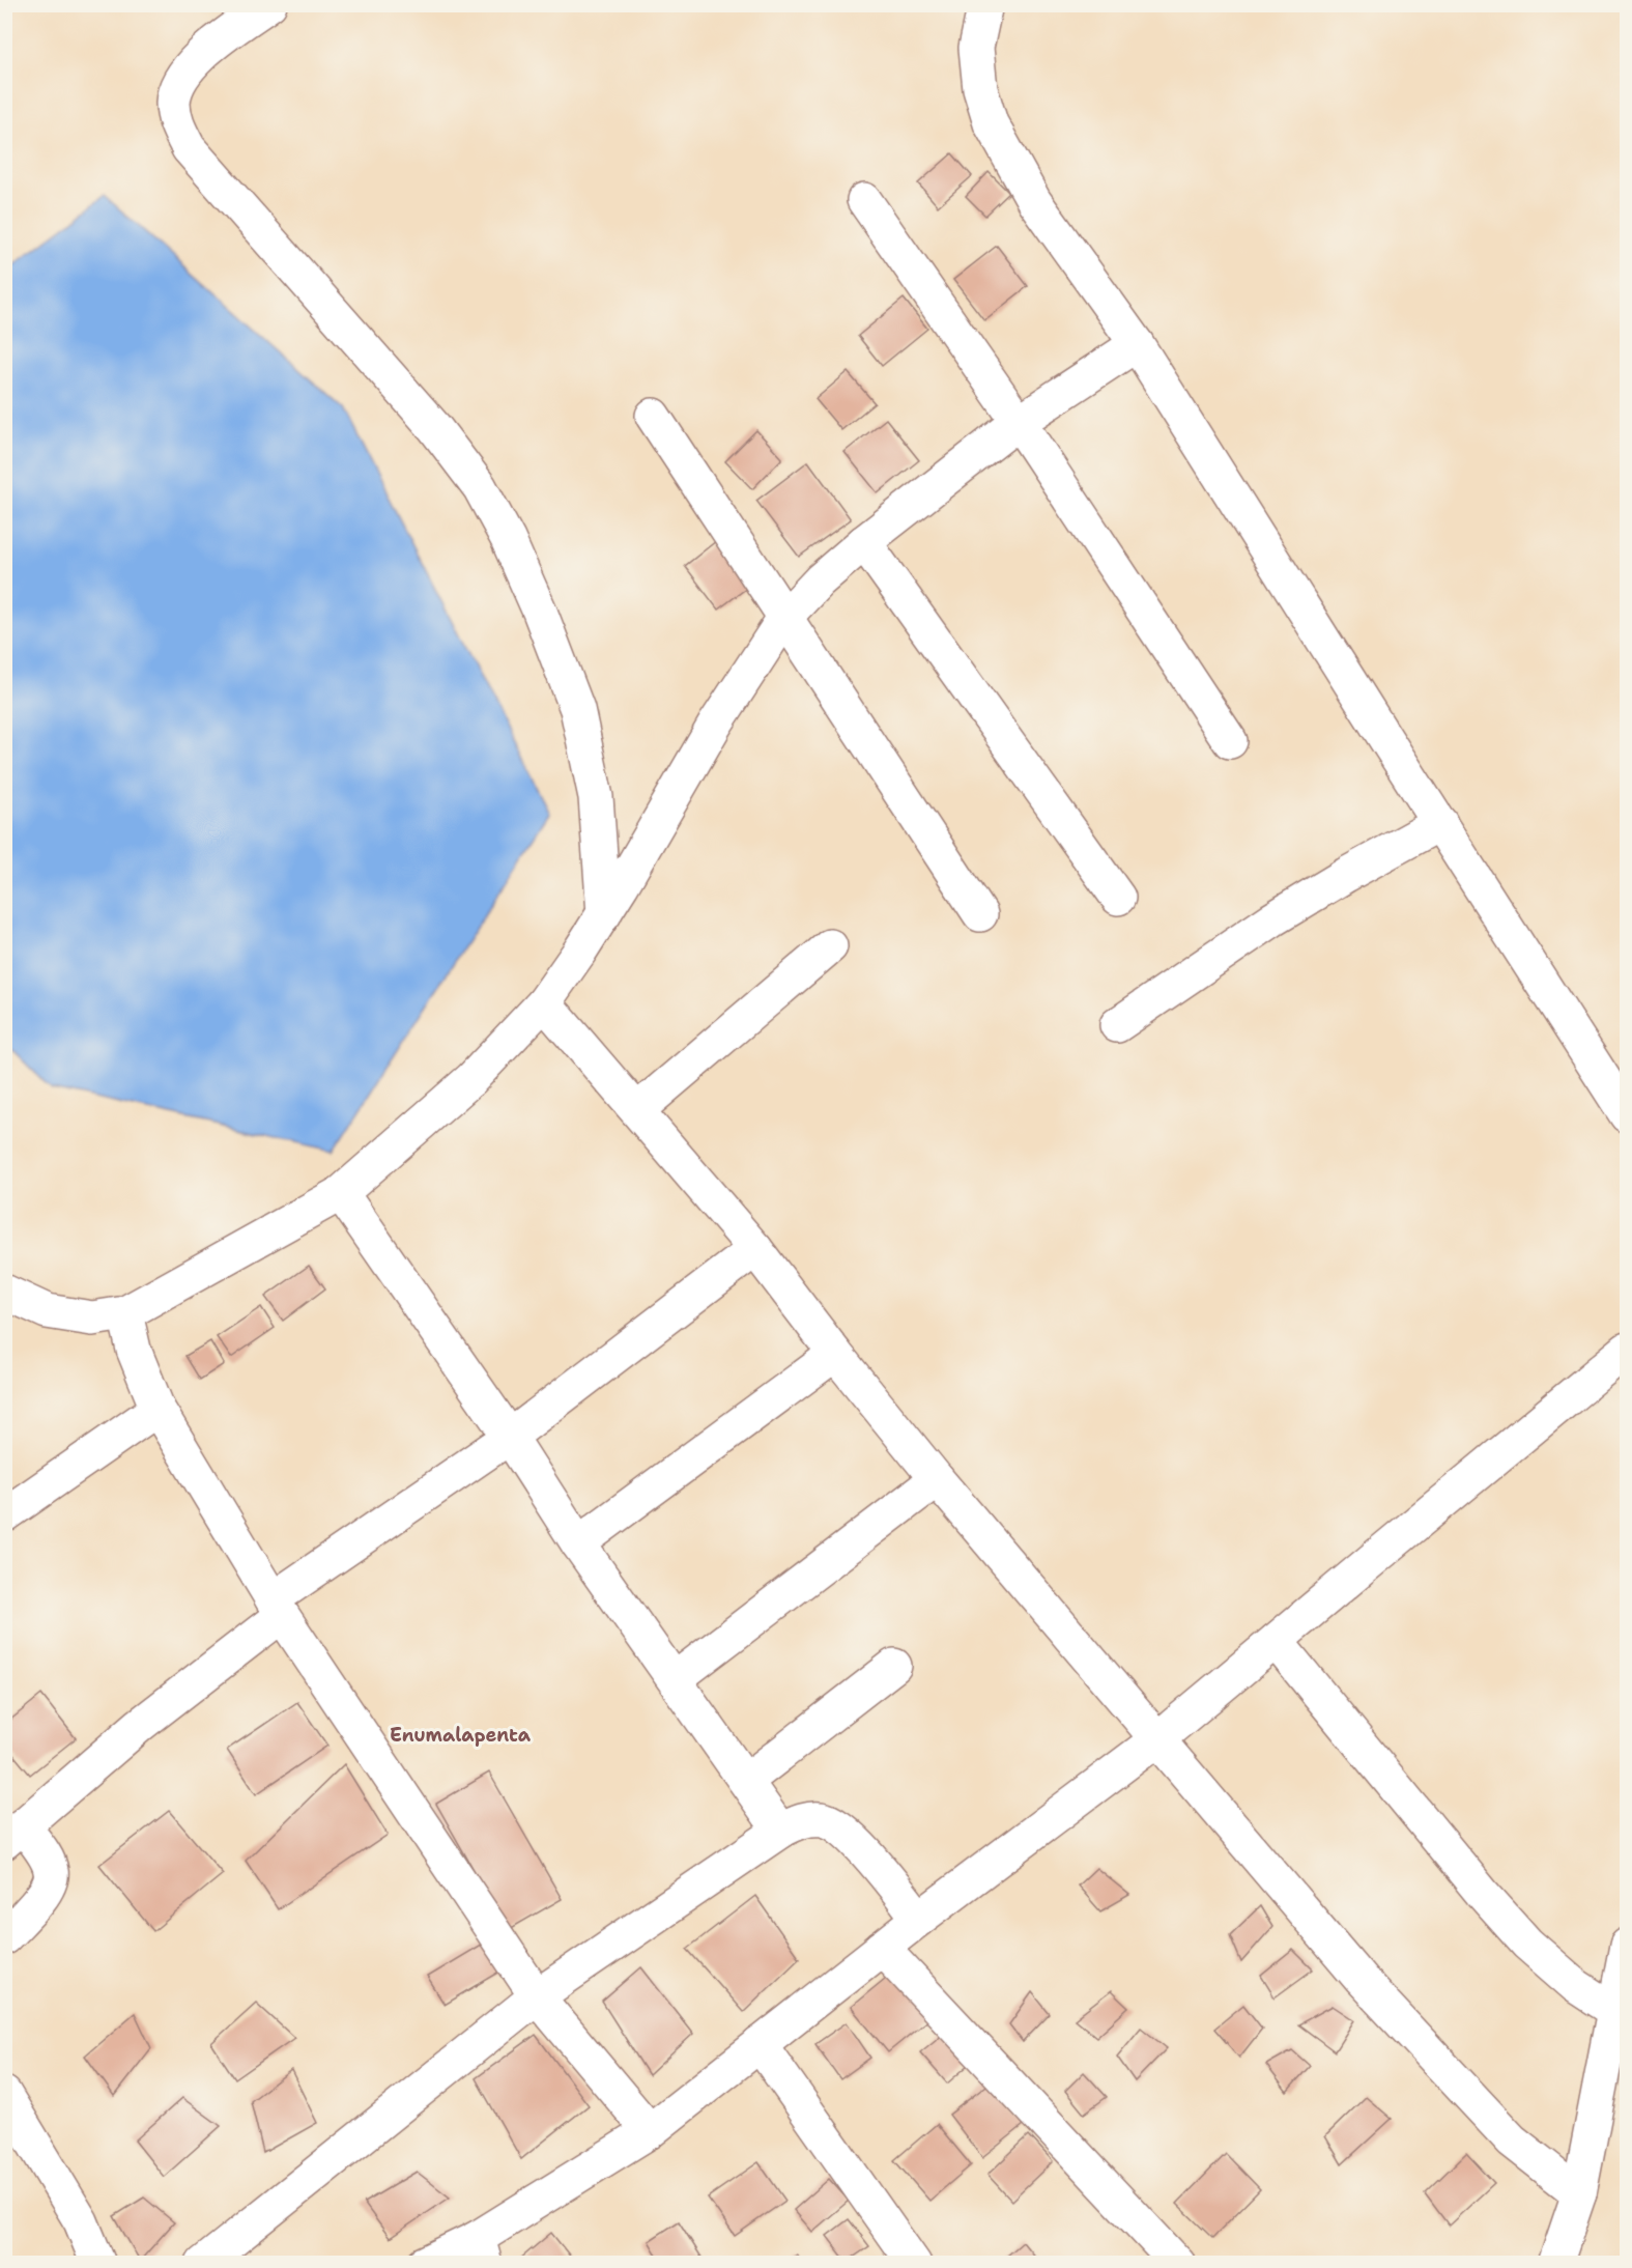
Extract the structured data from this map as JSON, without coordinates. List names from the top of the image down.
{
  "districts": ["Enumalapenta"]
}
